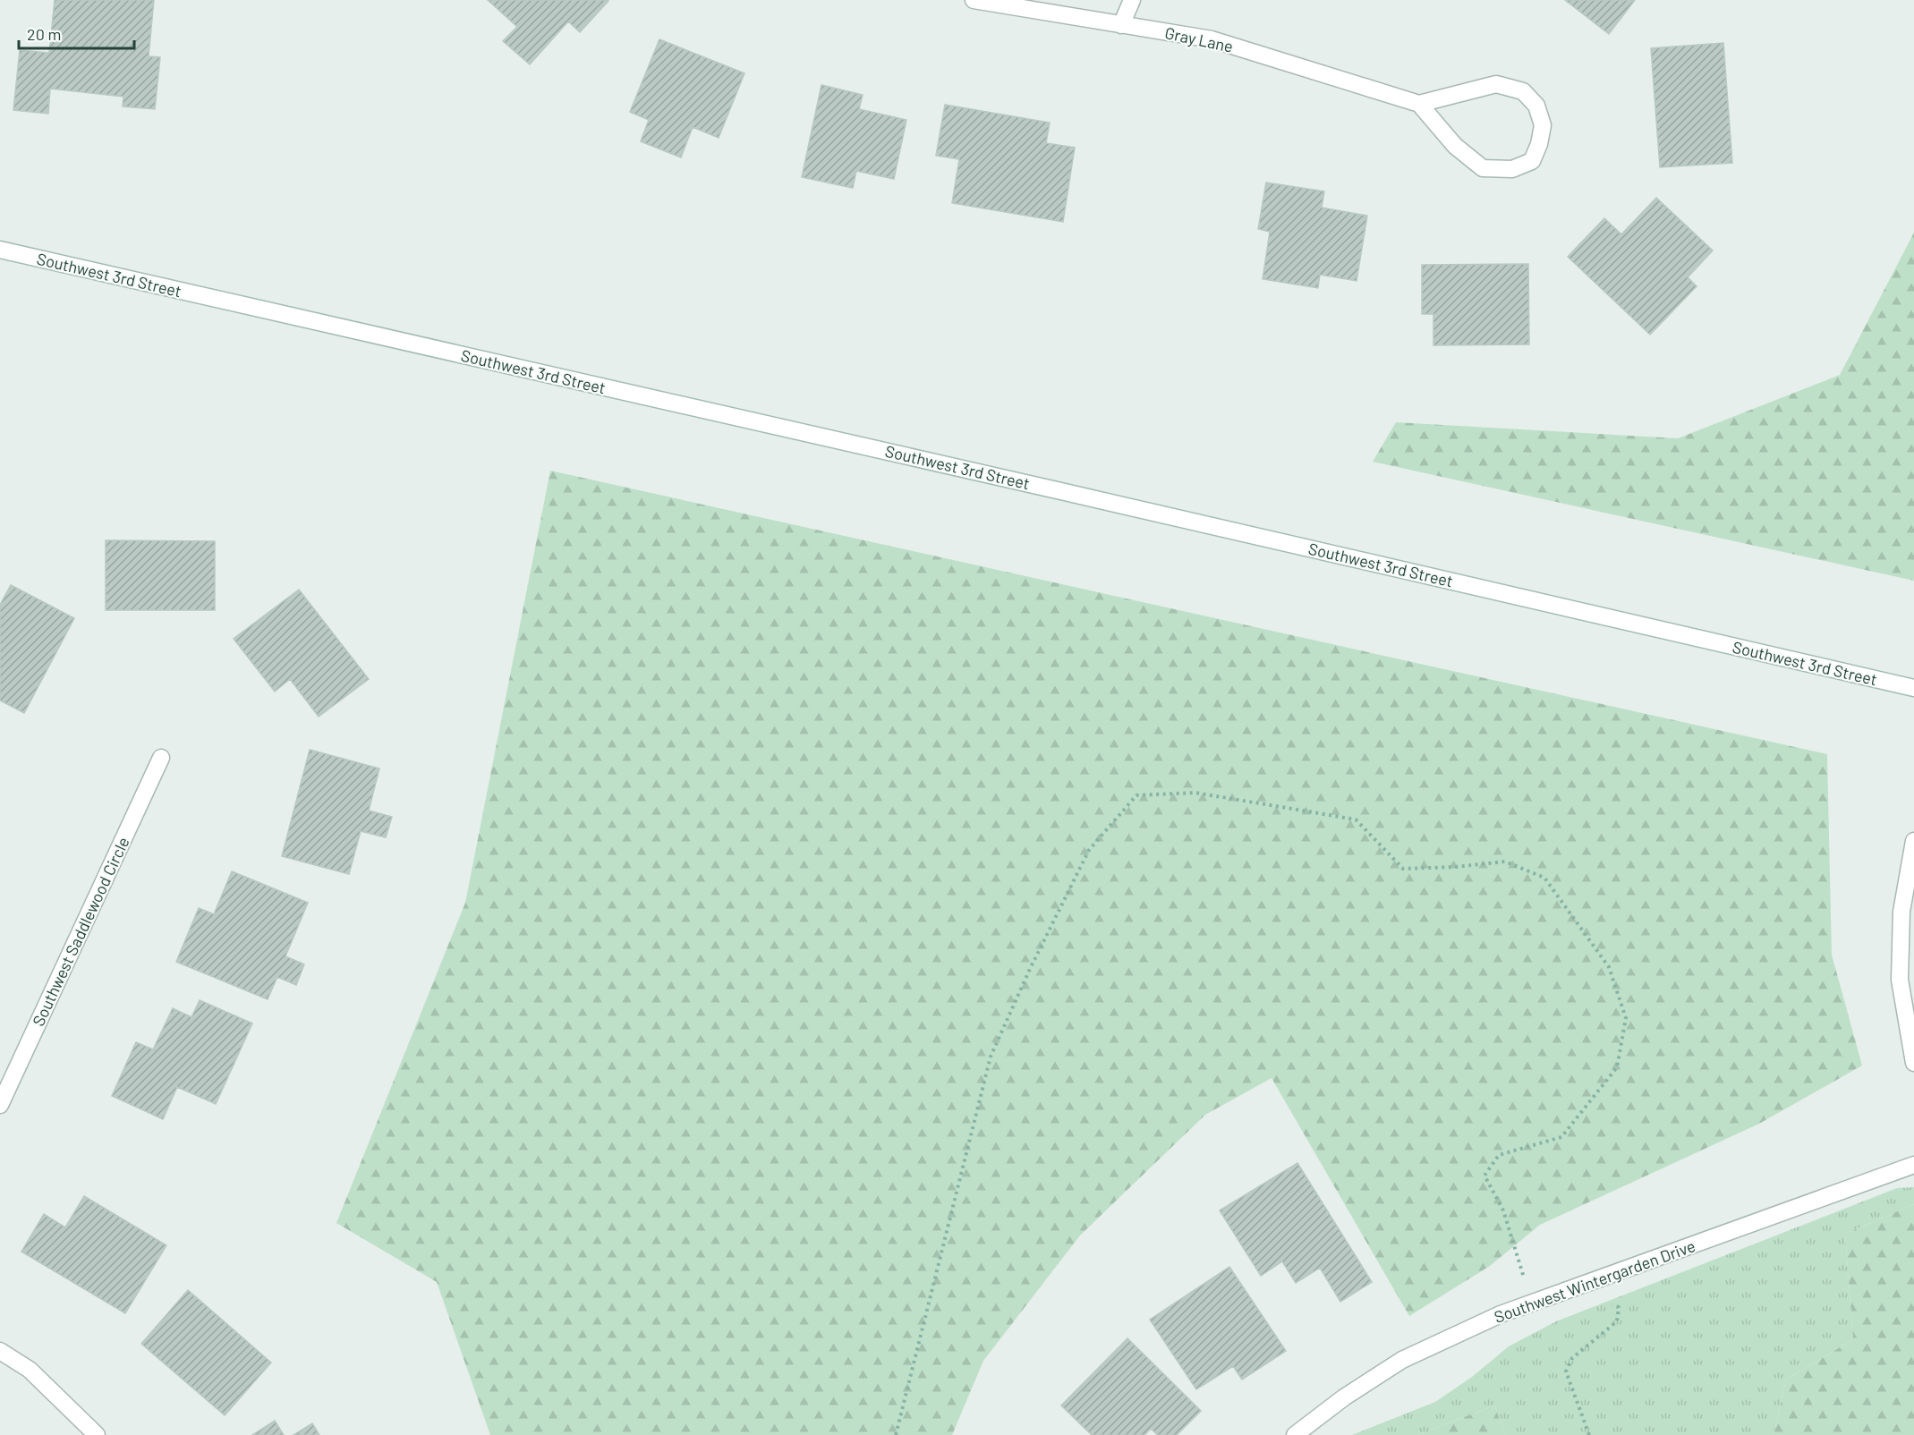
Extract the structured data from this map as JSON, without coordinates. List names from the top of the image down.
{
  "streets": {
    "street": [
      "Gray Lane",
      "Southwest 3rd Street",
      "Southwest Saddlewood Circle",
      "Southwest Wintergarden Drive"
    ]
  },
  "scale_bar": "20 m"
}
